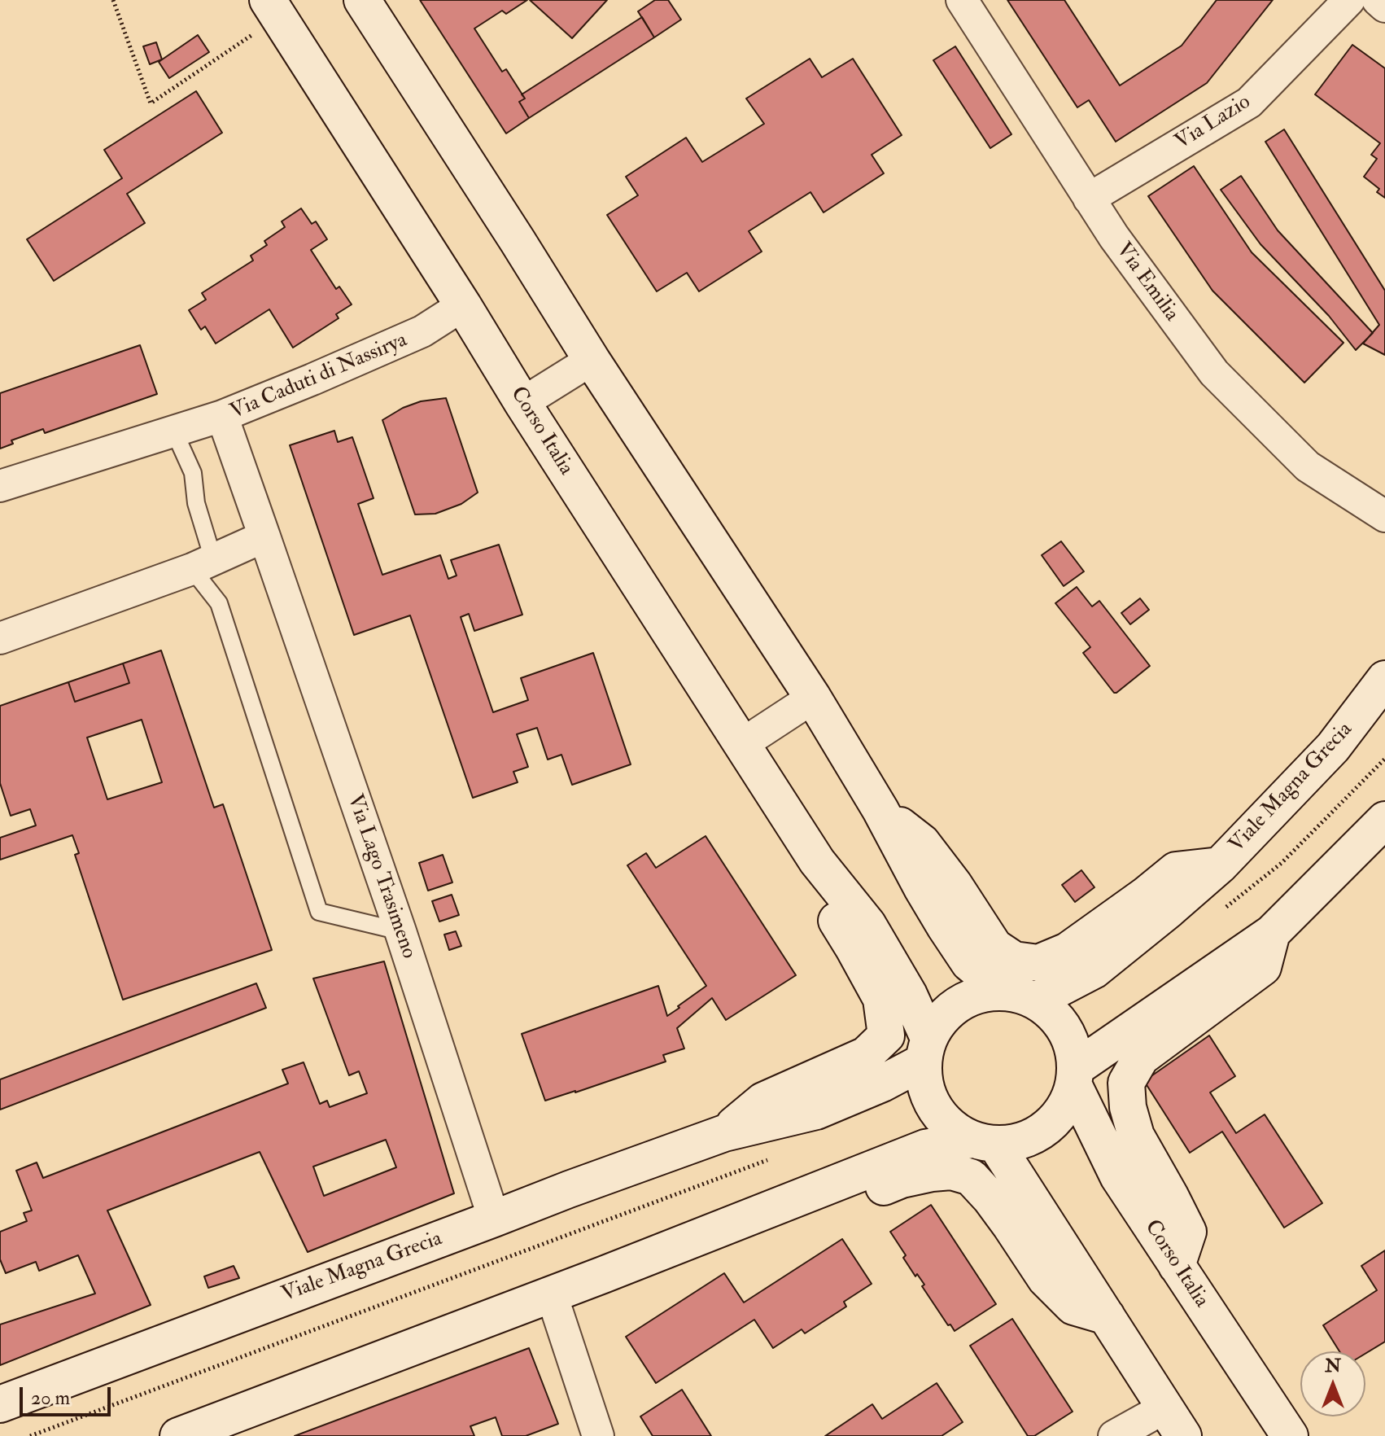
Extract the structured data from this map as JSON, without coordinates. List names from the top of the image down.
{
  "streets": {
    "street": [
      "Via Lazio",
      "Via Emilia",
      "Via Caduti di Nassirya",
      "Corso Italia",
      "Viale Magna Grecia",
      "Via Lago Trasimeno"
    ]
  },
  "crossings": [
    ["Via Lazio", "Via Emilia"],
    ["Via Caduti di Nassirya", "Corso Italia"],
    ["Via Caduti di Nassirya", "Via Lago Trasimeno"],
    ["Corso Italia", "Viale Magna Grecia"],
    ["Viale Magna Grecia", "Via Lago Trasimeno"]
  ],
  "scale_bar": "20 m",
  "north": "top"
}
